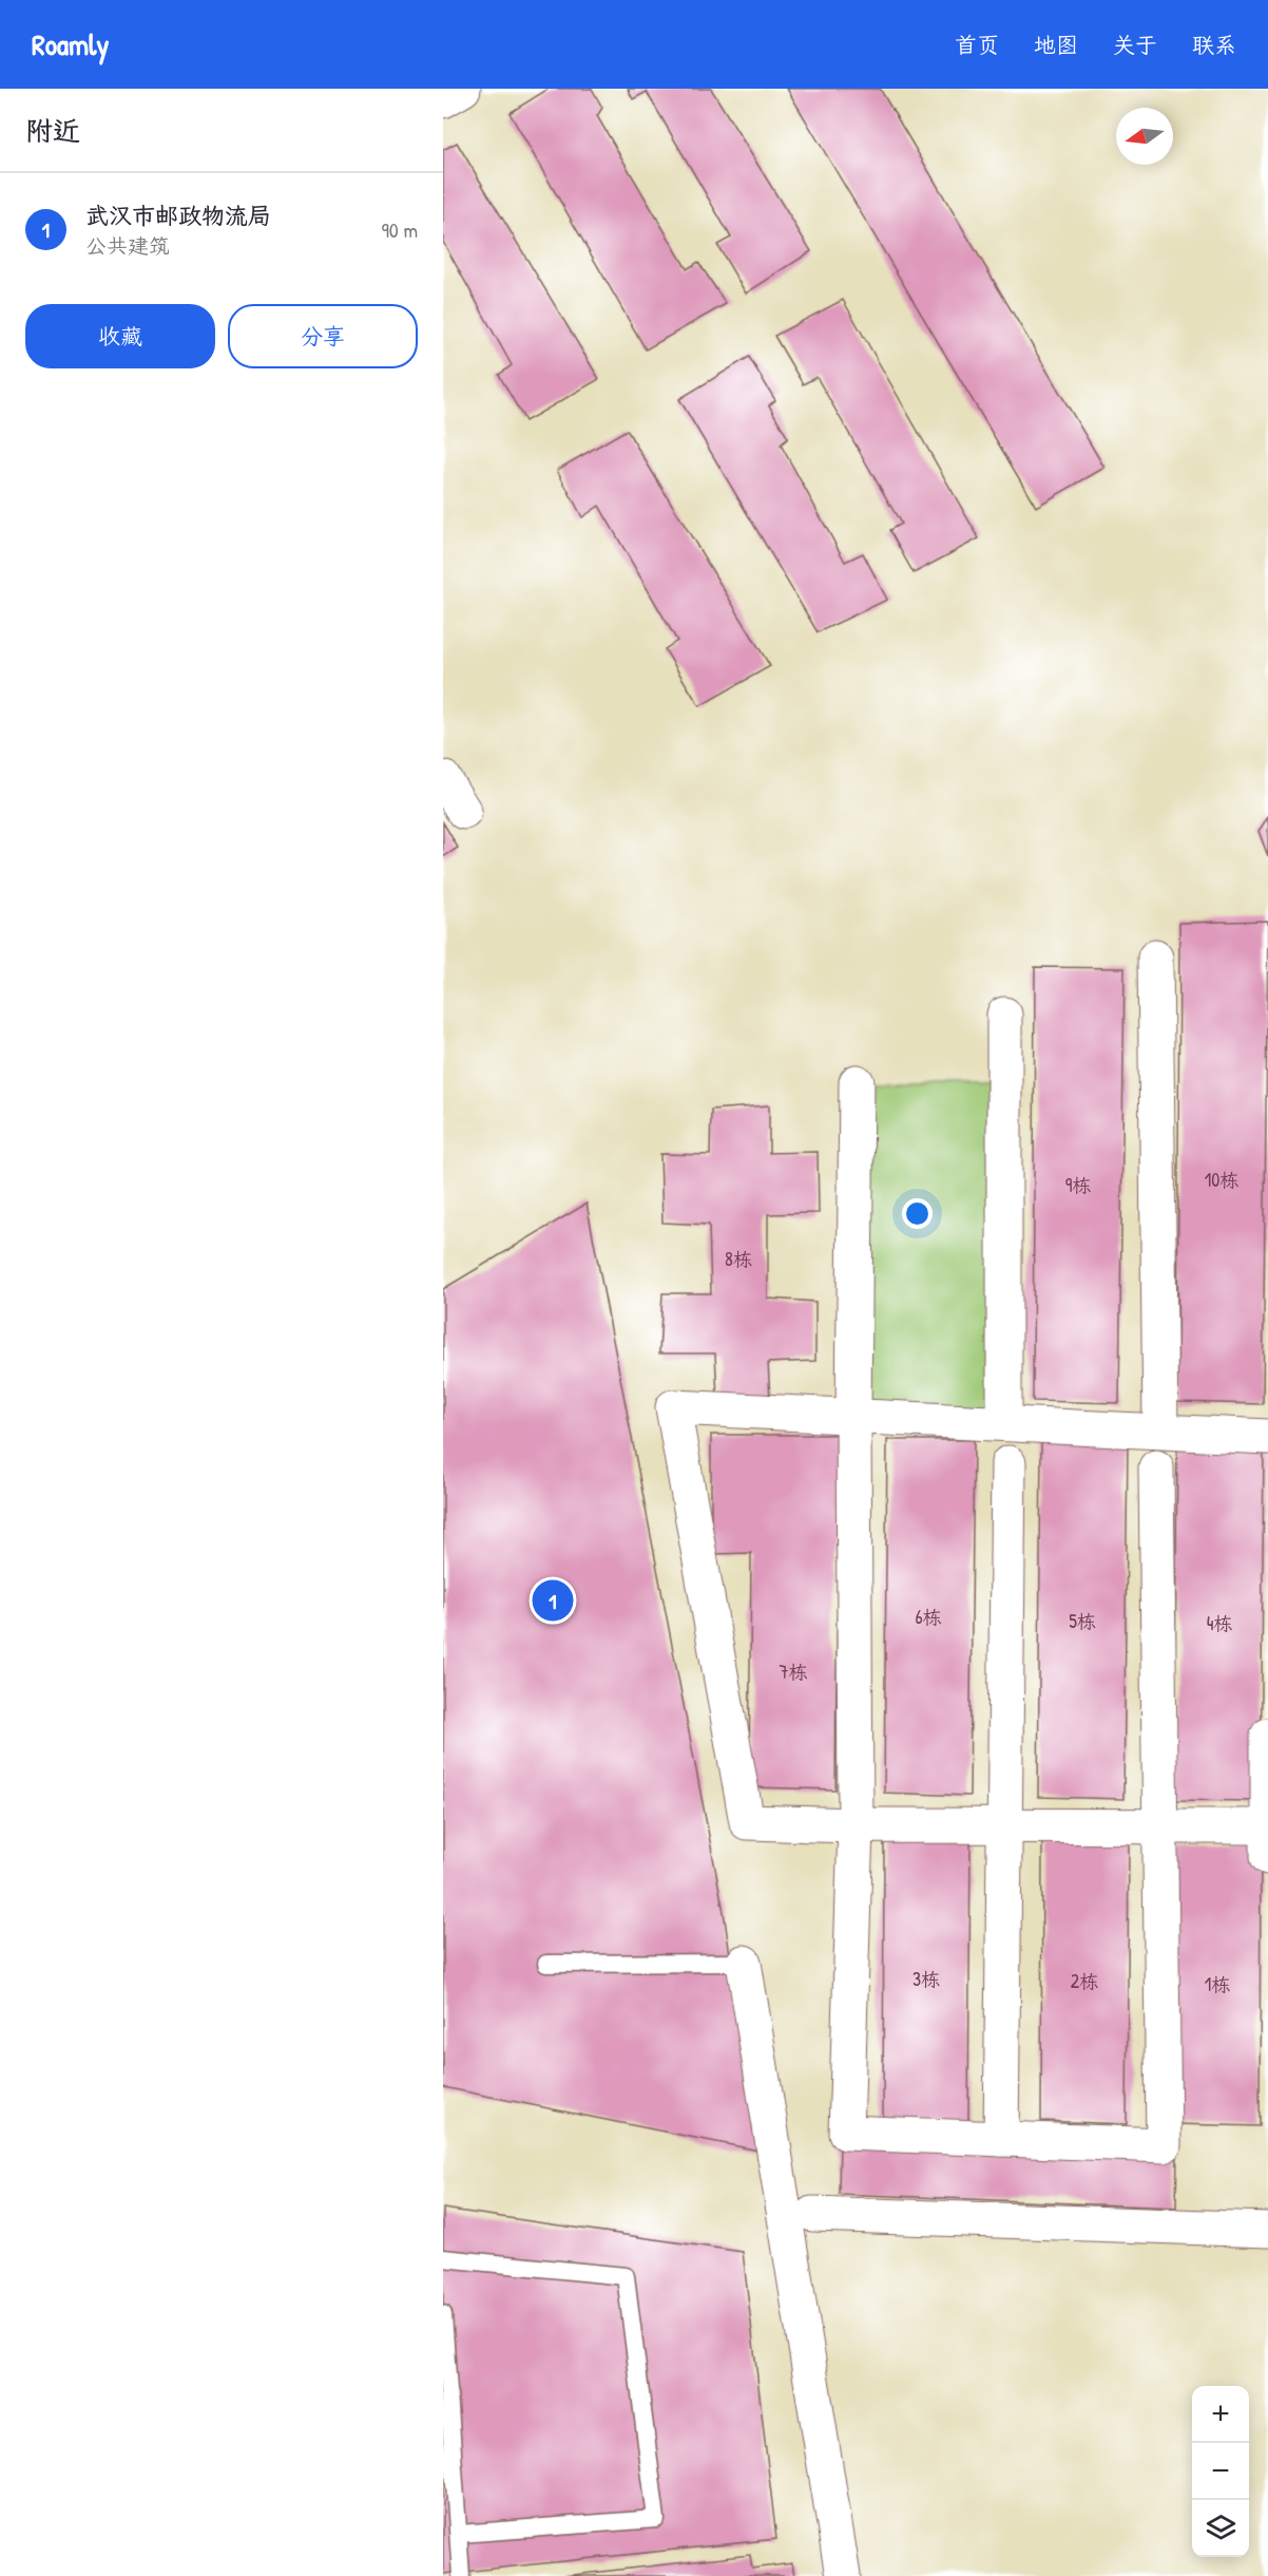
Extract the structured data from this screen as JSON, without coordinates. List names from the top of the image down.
{
  "house_numbers": [
    "10栋",
    "9栋",
    "8栋",
    "6栋",
    "5栋",
    "4栋",
    "7栋",
    "3栋",
    "2栋",
    "1栋"
  ],
  "north": "left",
  "page": {
    "header": "Roamly",
    "nav": [
      "首页",
      "地图",
      "关于",
      "联系"
    ],
    "heading": "附近",
    "list": [
      {
        "mark": "1",
        "name": "武汉市邮政物流局",
        "note": "公共建筑",
        "value": "90 m"
      }
    ],
    "buttons": ["收藏", "分享"],
    "pins": "1",
    "map_buttons": ["+", "−"]
  }
}
